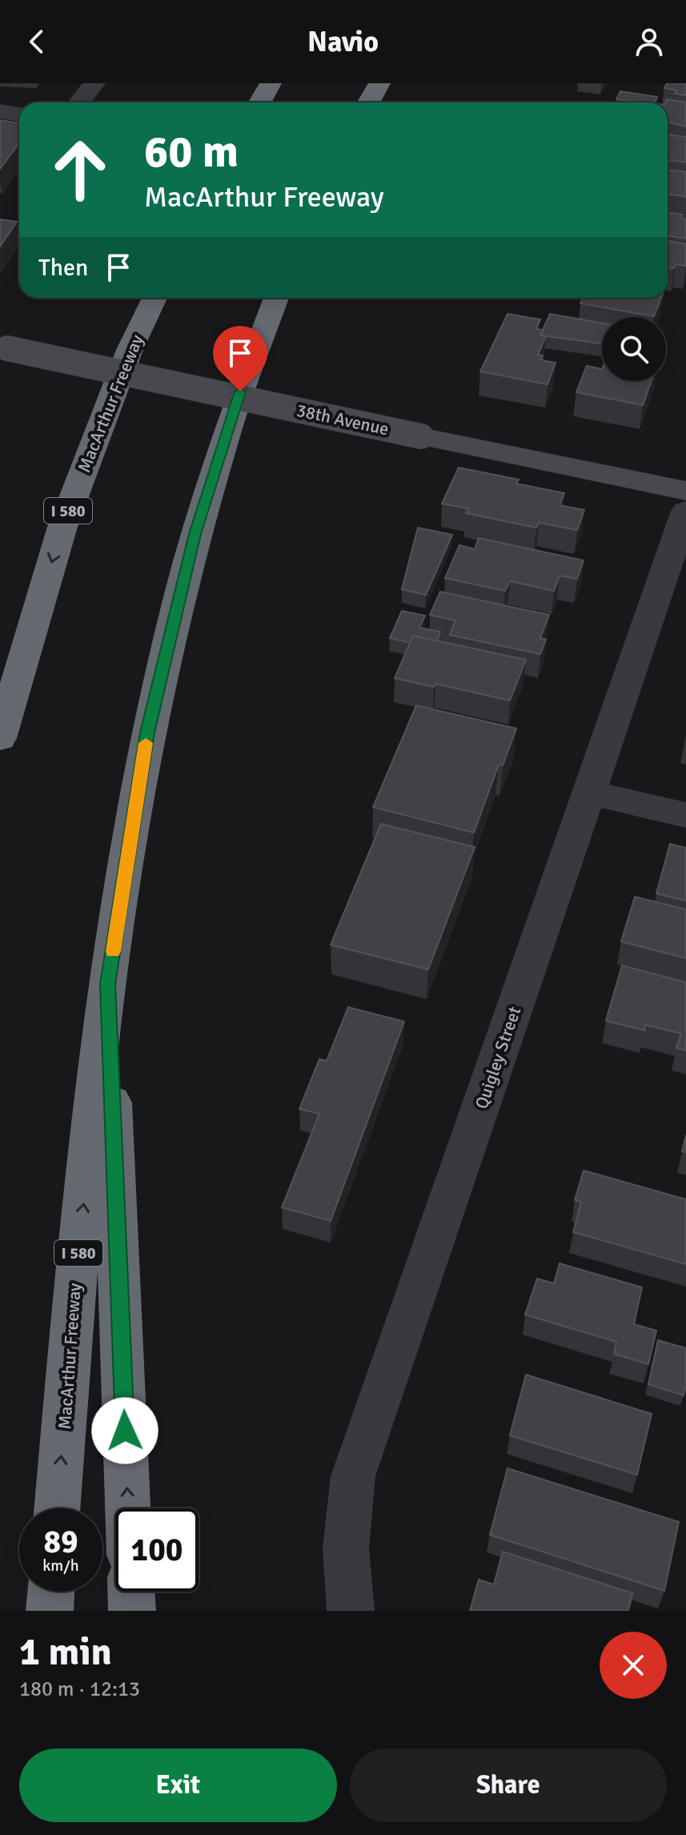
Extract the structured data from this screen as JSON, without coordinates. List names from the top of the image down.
{
  "streets": {
    "highway": ["MacArthur Freeway", "I 580"],
    "street": ["38th Avenue", "Quigley Street"]
  },
  "page": {
    "header": "Navio",
    "turn": ["60 m", "MacArthur Freeway"],
    "then": "Then",
    "speed": "89 km/h",
    "limit": "100",
    "heading": ["1 min", "180 m · 12:13"],
    "buttons": ["Exit", "Share"]
  }
}
